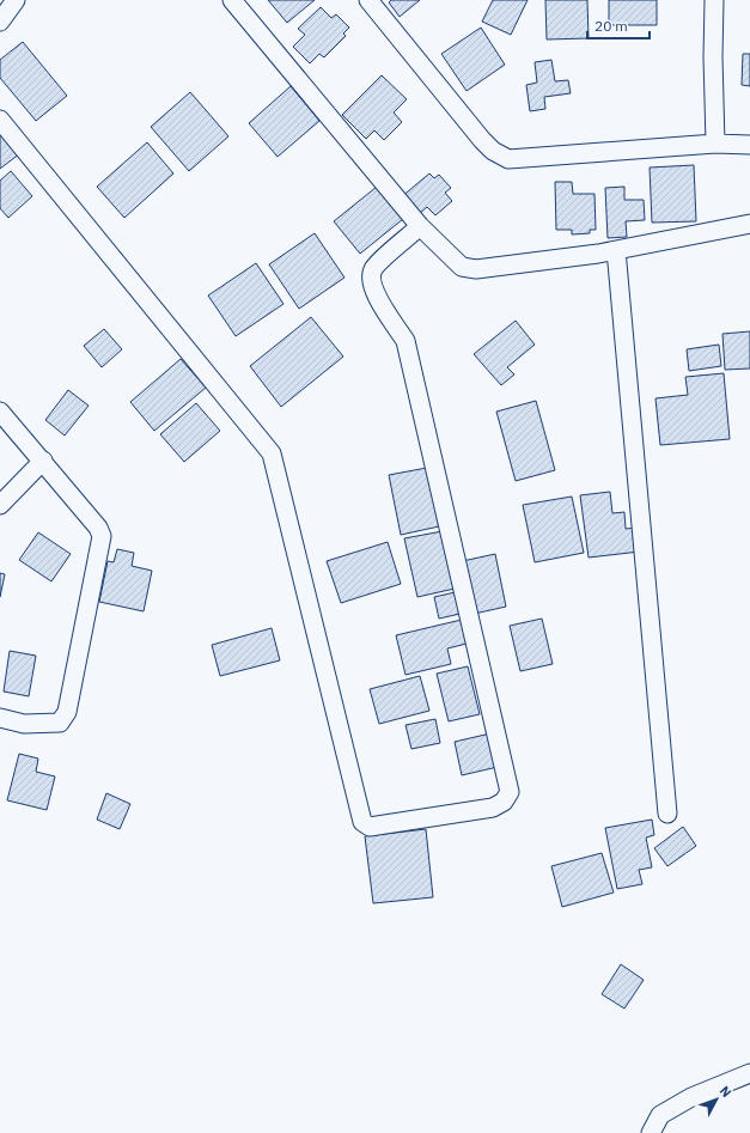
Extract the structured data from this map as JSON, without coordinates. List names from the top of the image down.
{
  "scale_bar": "20 m",
  "north": "top right"
}
